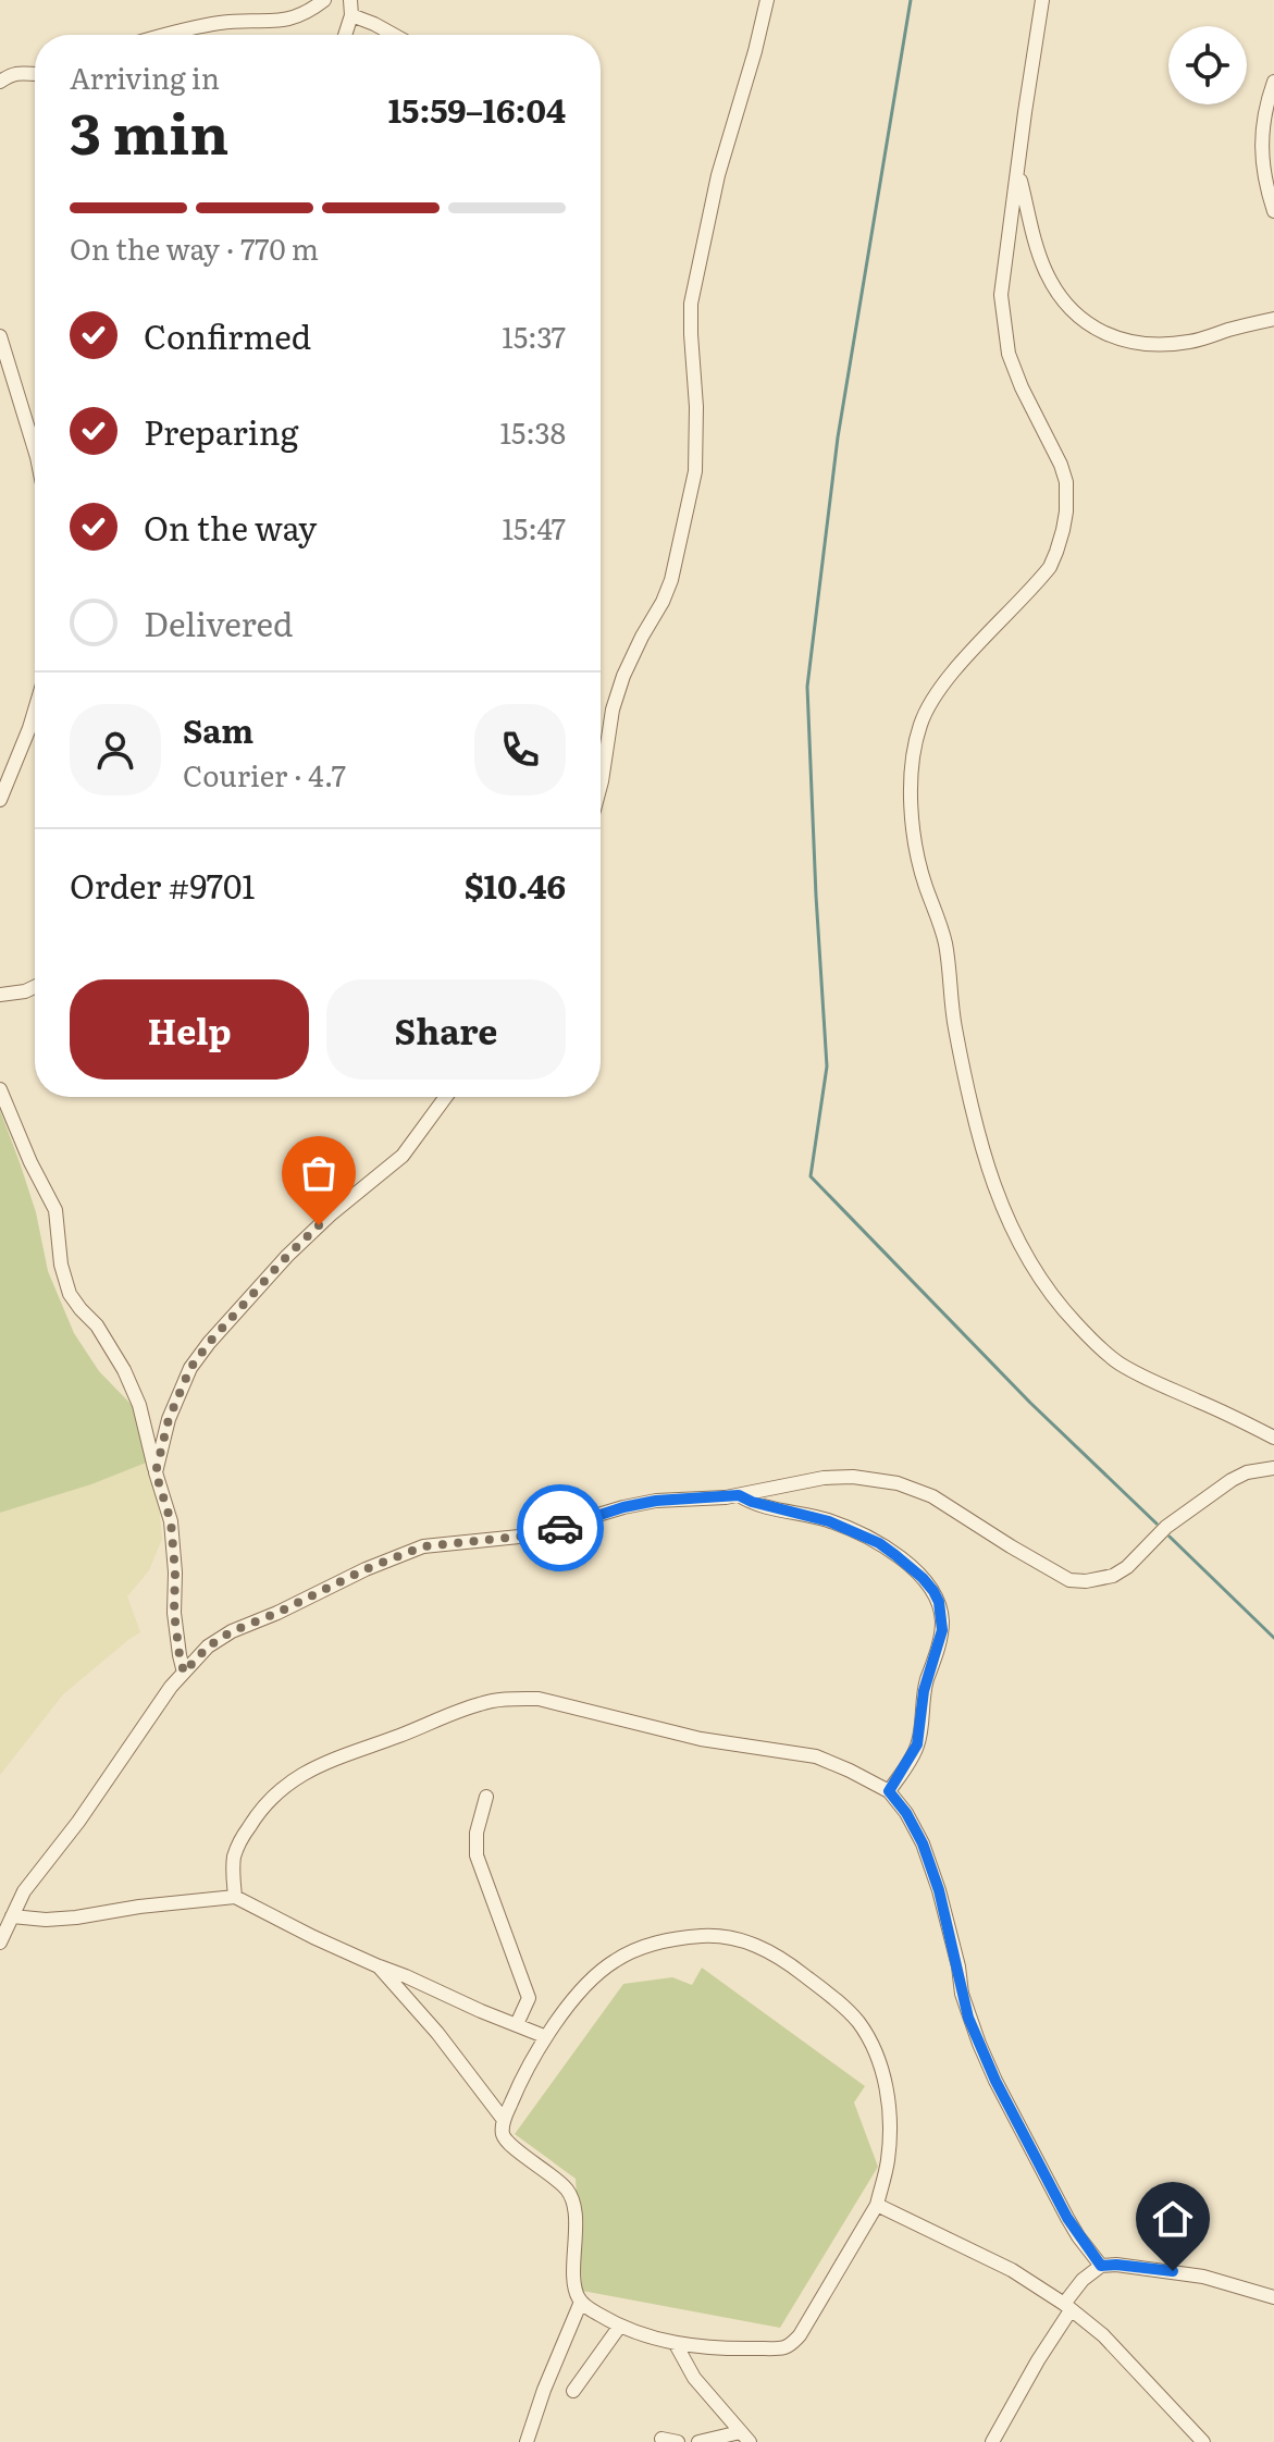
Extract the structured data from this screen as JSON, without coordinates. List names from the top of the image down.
{
  "page": {
    "heading": ["3 min", "Arriving in", "15:59–16:04"],
    "panel": [
      "Sam",
      "Courier · 4.7",
      "Order #9701",
      "$10.46"
    ],
    "bar": "On the way · 770 m",
    "list": [
      ["Confirmed", "15:37"],
      ["Preparing", "15:38"],
      ["On the way", "15:47"],
      "Delivered"
    ],
    "buttons": ["Help", "Share"]
  }
}
